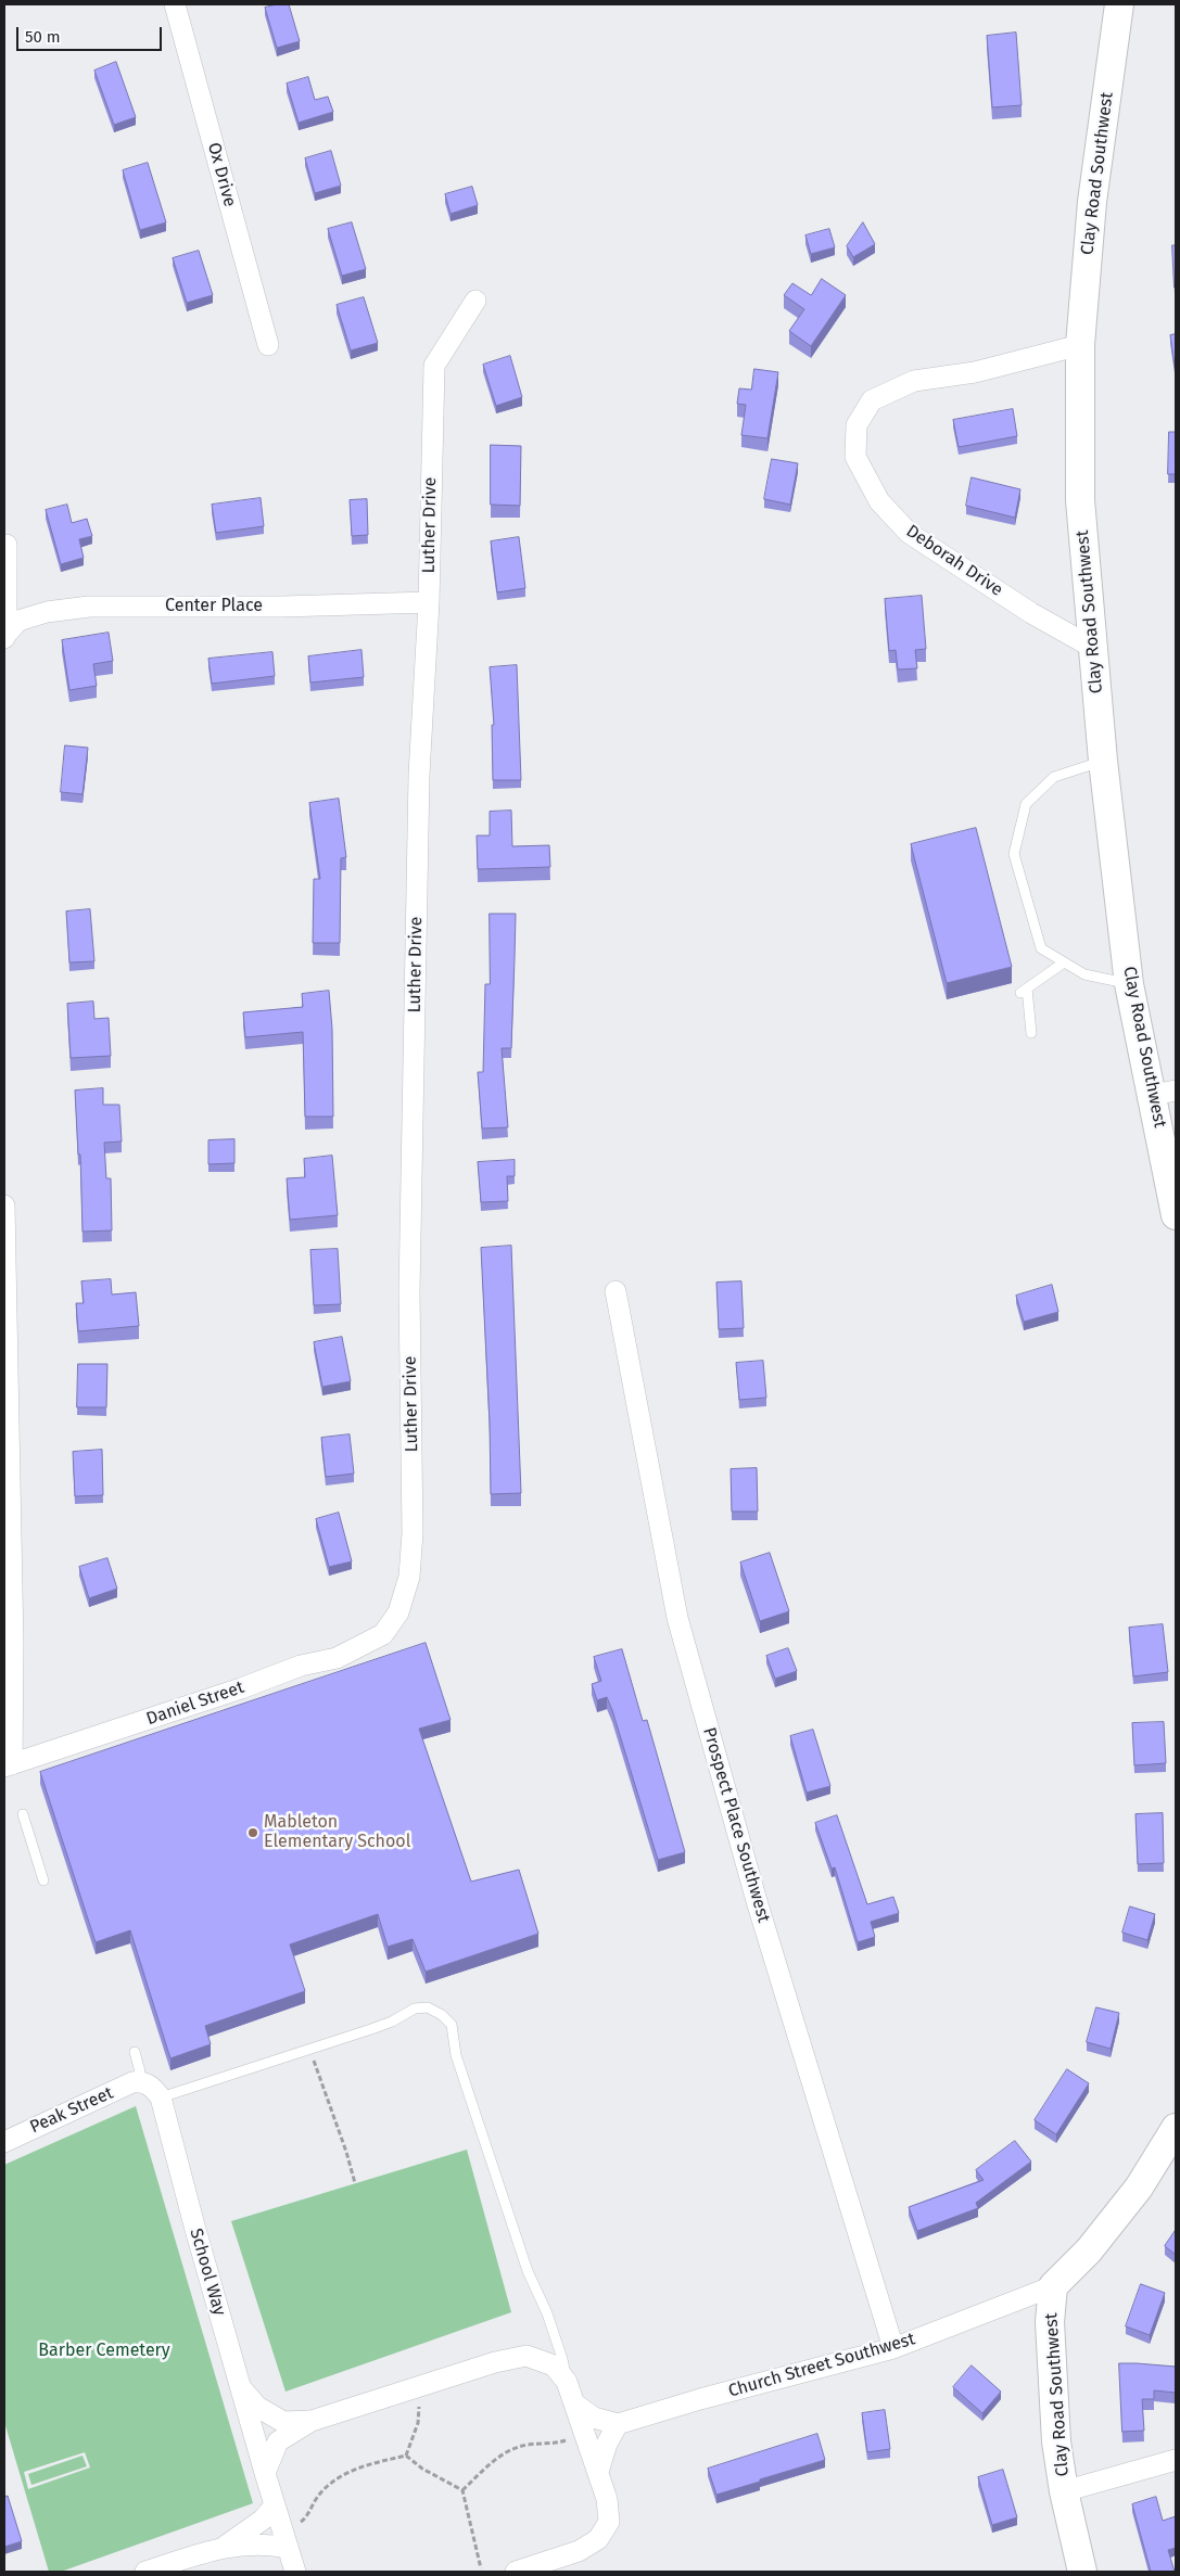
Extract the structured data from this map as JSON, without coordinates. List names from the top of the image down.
{
  "streets": {
    "street": [
      "Clay Road Southwest",
      "Ox Drive",
      "Luther Drive",
      "Deborah Drive",
      "Center Place",
      "Daniel Street",
      "Prospect Place Southwest",
      "Peak Street",
      "School Way",
      "Church Street Southwest"
    ]
  },
  "crossings": [
    ["Clay Road Southwest", "Deborah Drive"],
    ["Clay Road Southwest", "Church Street Southwest"],
    ["Luther Drive", "Center Place"],
    ["Luther Drive", "Daniel Street"],
    ["Prospect Place Southwest", "Church Street Southwest"]
  ],
  "parks": ["Barber Cemetery"],
  "places": ["Mableton Elementary School"],
  "scale_bar": "50 m"
}
